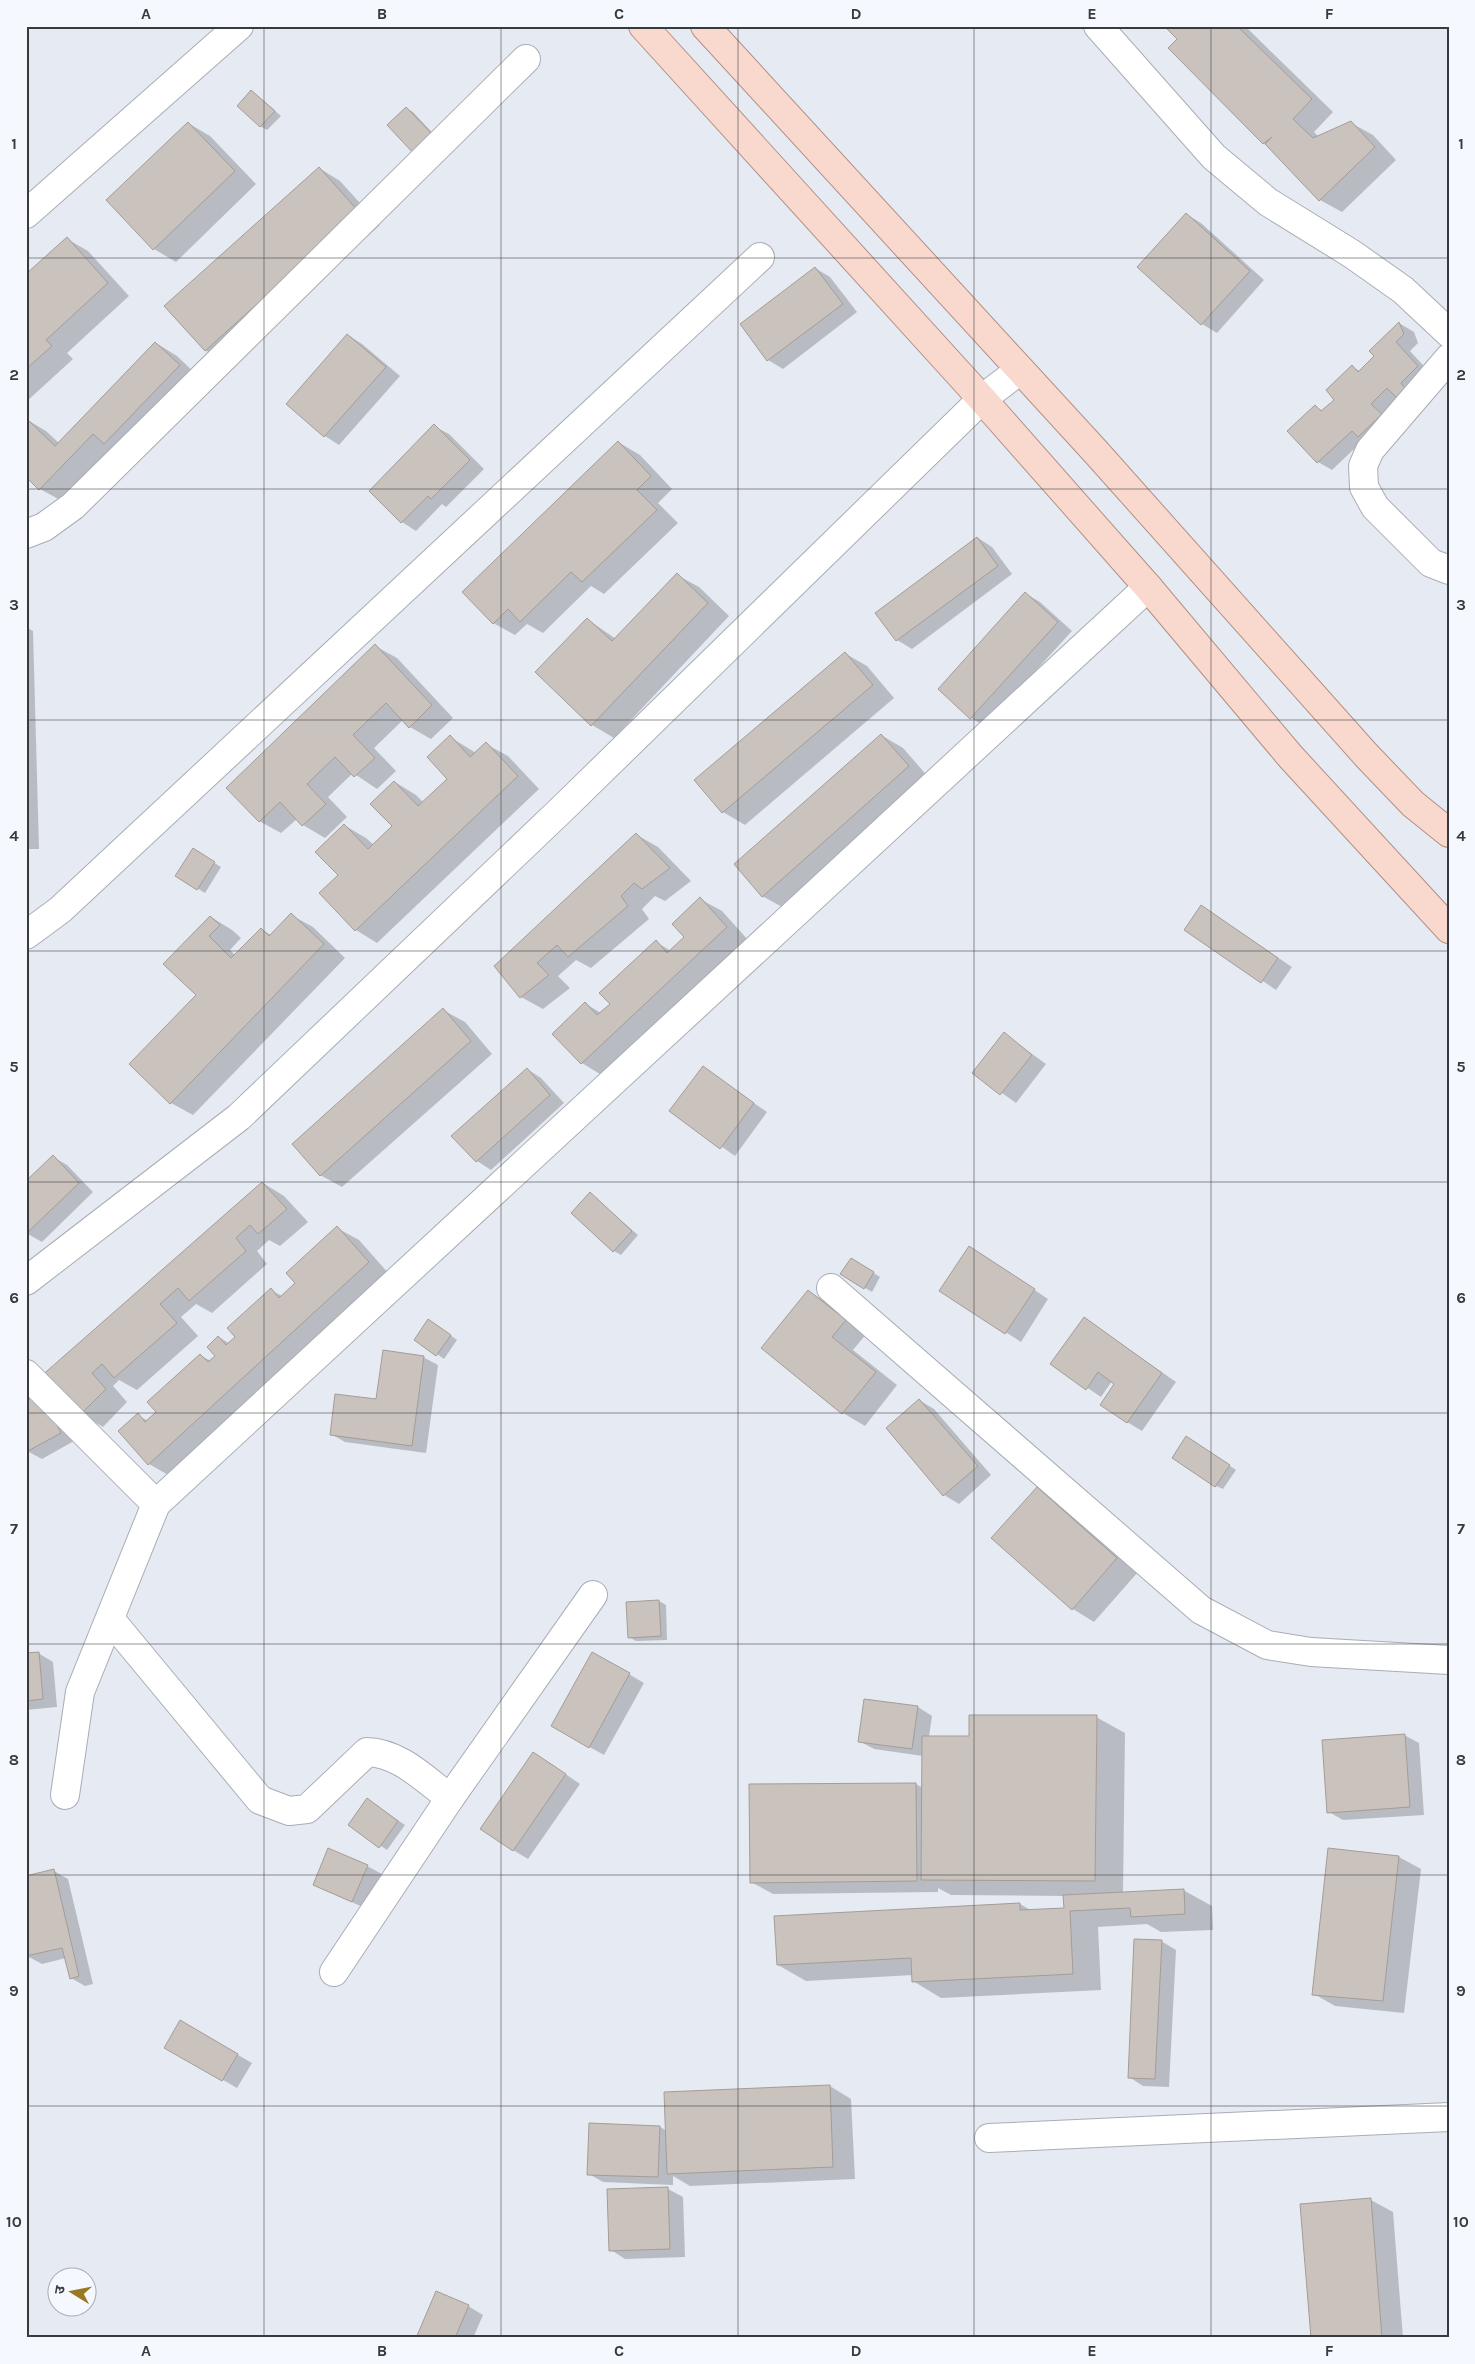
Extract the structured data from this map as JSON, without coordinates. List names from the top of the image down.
{
  "north": "left",
  "grid": {
    "columns": [
      "A",
      "B",
      "C",
      "D",
      "E",
      "F"
    ],
    "rows": [
      "1",
      "2",
      "3",
      "4",
      "5",
      "6",
      "7",
      "8",
      "9",
      "10"
    ]
  }
}
